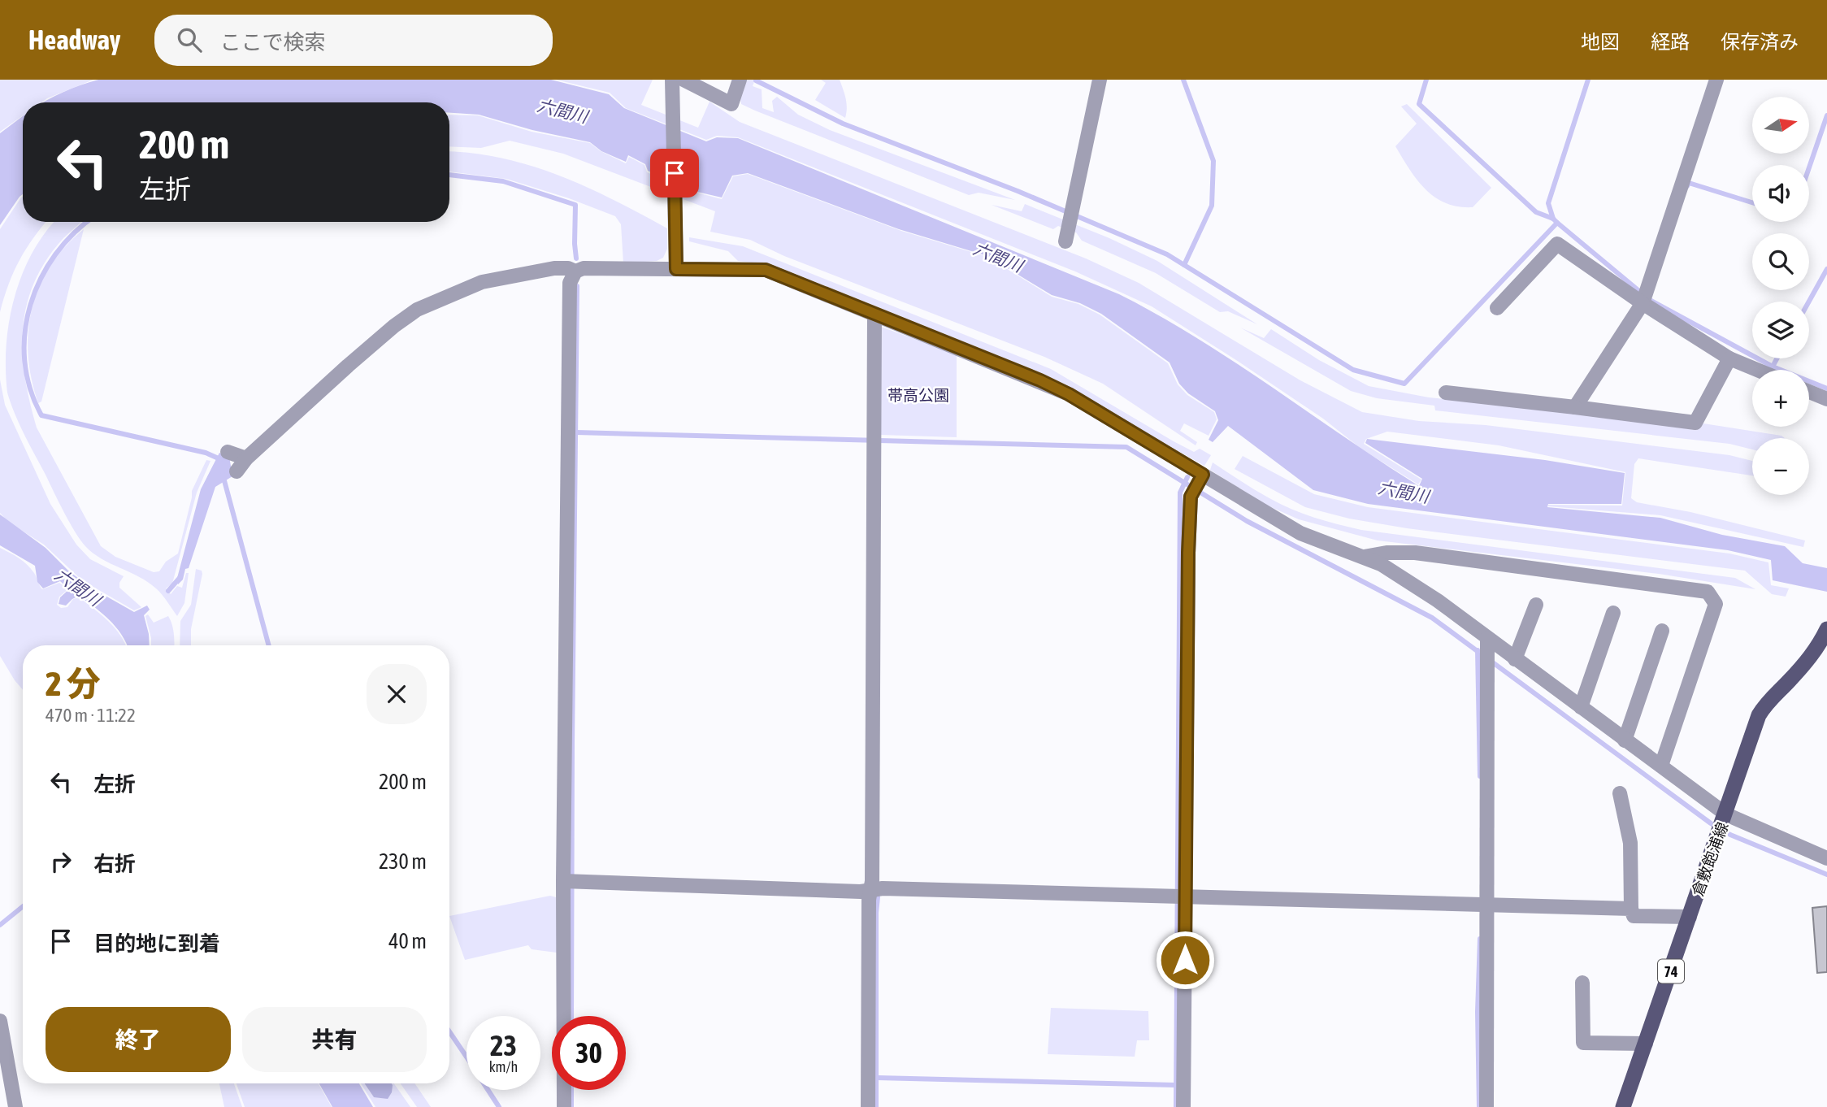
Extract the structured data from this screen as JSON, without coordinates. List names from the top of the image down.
{
  "streets": {
    "main road": ["倉敷飽浦線", "74"]
  },
  "water": ["六間川"],
  "parks": ["帯高公園"],
  "north": "right",
  "page": {
    "header": "Headway",
    "search": "ここで検索",
    "nav": ["地図", "経路", "保存済み"],
    "map_buttons": ["+", "−"],
    "turn": ["200 m", "左折"],
    "heading": ["2 分", "470 m · 11:22"],
    "list": [
      {
        "name": "左折",
        "value": "200 m"
      },
      {
        "name": "右折",
        "value": "230 m"
      },
      {
        "name": "目的地に到着",
        "value": "40 m"
      }
    ],
    "buttons": ["終了", "共有"],
    "speed": "23 km/h",
    "limit": "30"
  }
}
